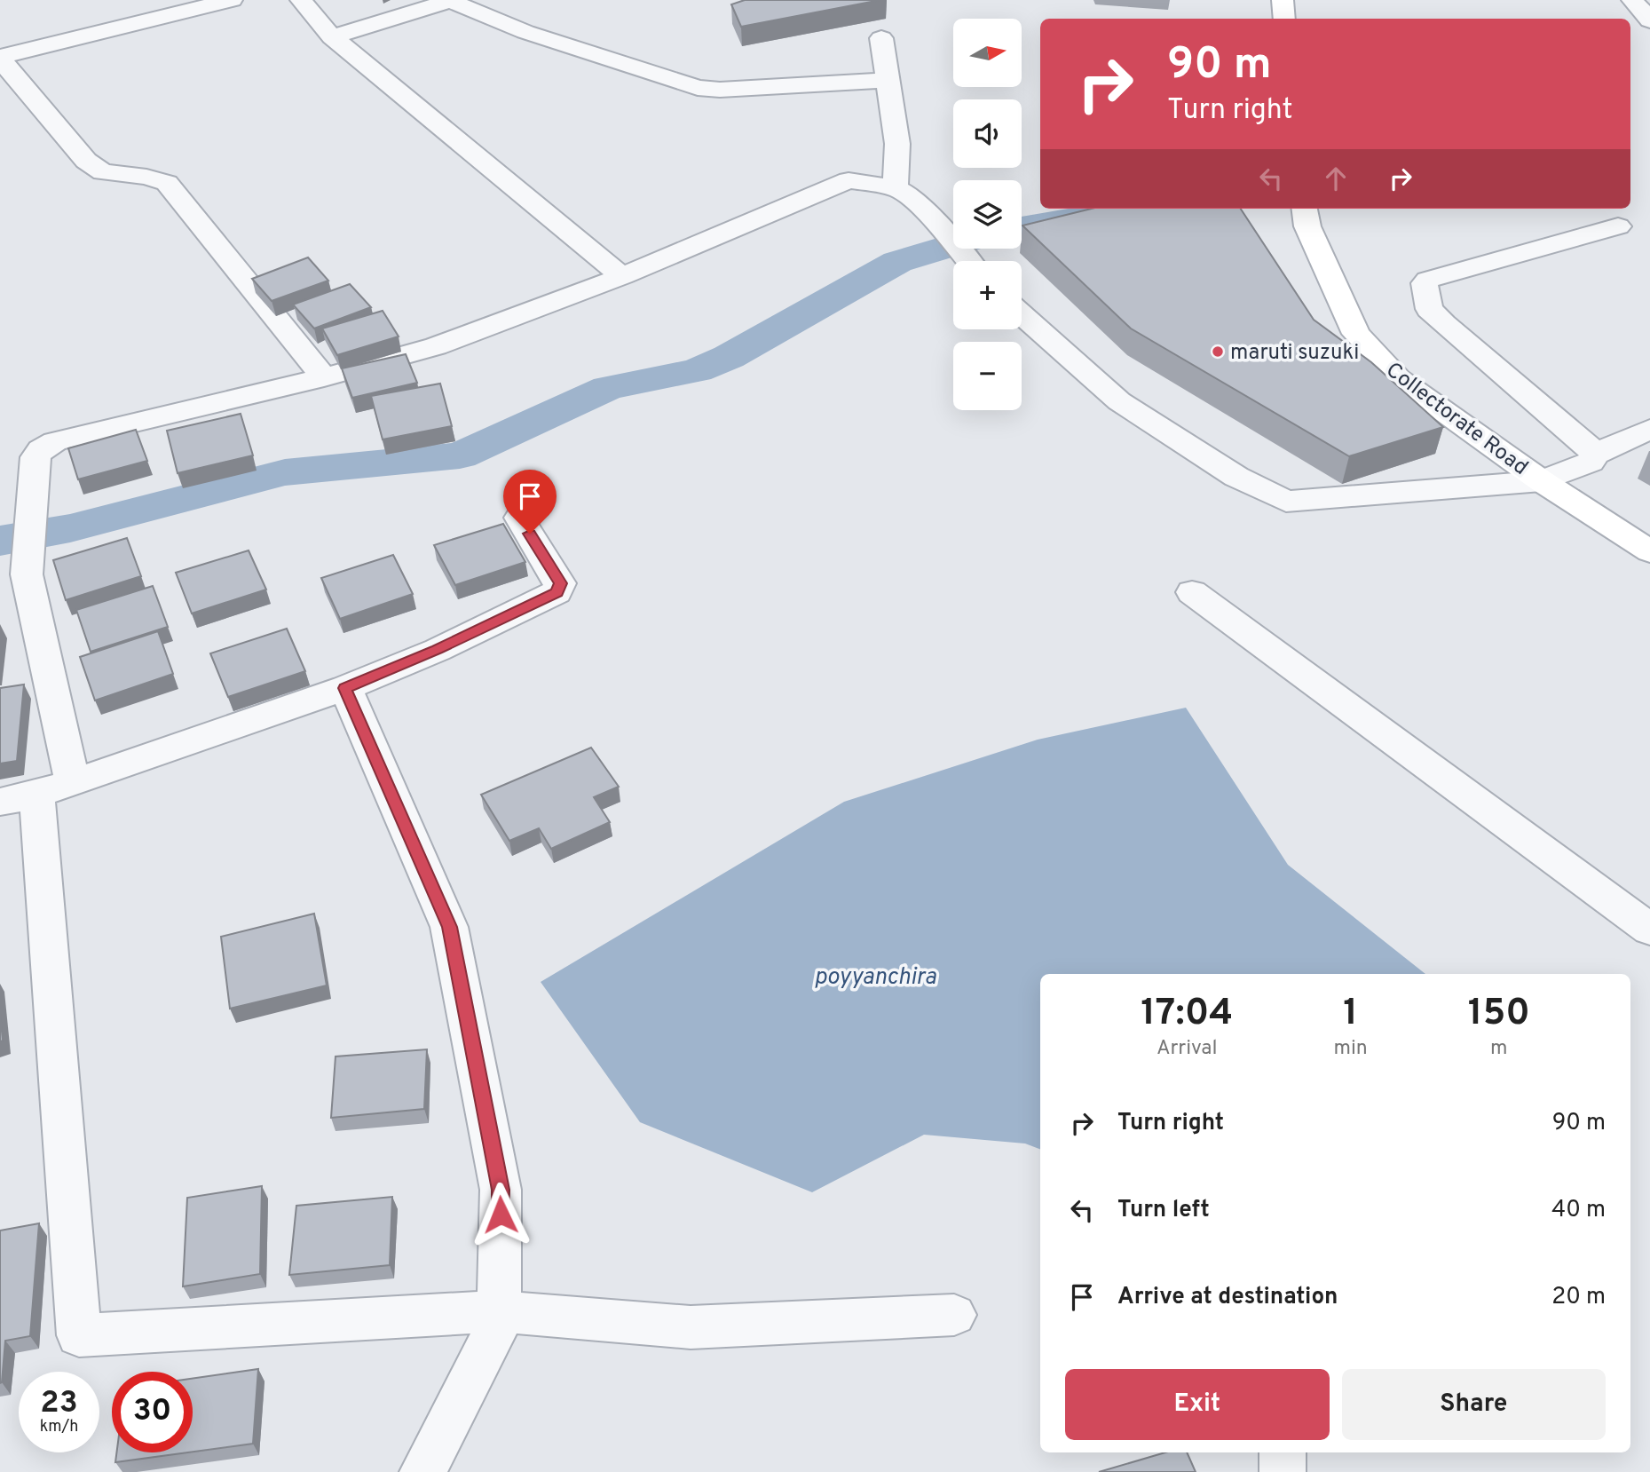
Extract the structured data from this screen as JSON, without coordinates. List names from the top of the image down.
{
  "streets": {
    "main road": ["Collectorate Road"]
  },
  "water": ["poyyanchira"],
  "places": ["maruti suzuki"],
  "north": "right",
  "page": {
    "map_buttons": ["+", "−"],
    "turn": ["90 m", "Turn right"],
    "eta": [
      "17:04",
      "Arrival",
      "1",
      "min",
      "150",
      "m"
    ],
    "list": [
      {
        "name": "Turn right",
        "value": "90 m"
      },
      {
        "name": "Turn left",
        "value": "40 m"
      },
      {
        "name": "Arrive at destination",
        "value": "20 m"
      }
    ],
    "buttons": ["Exit", "Share"],
    "speed": "23 km/h",
    "limit": "30"
  }
}
